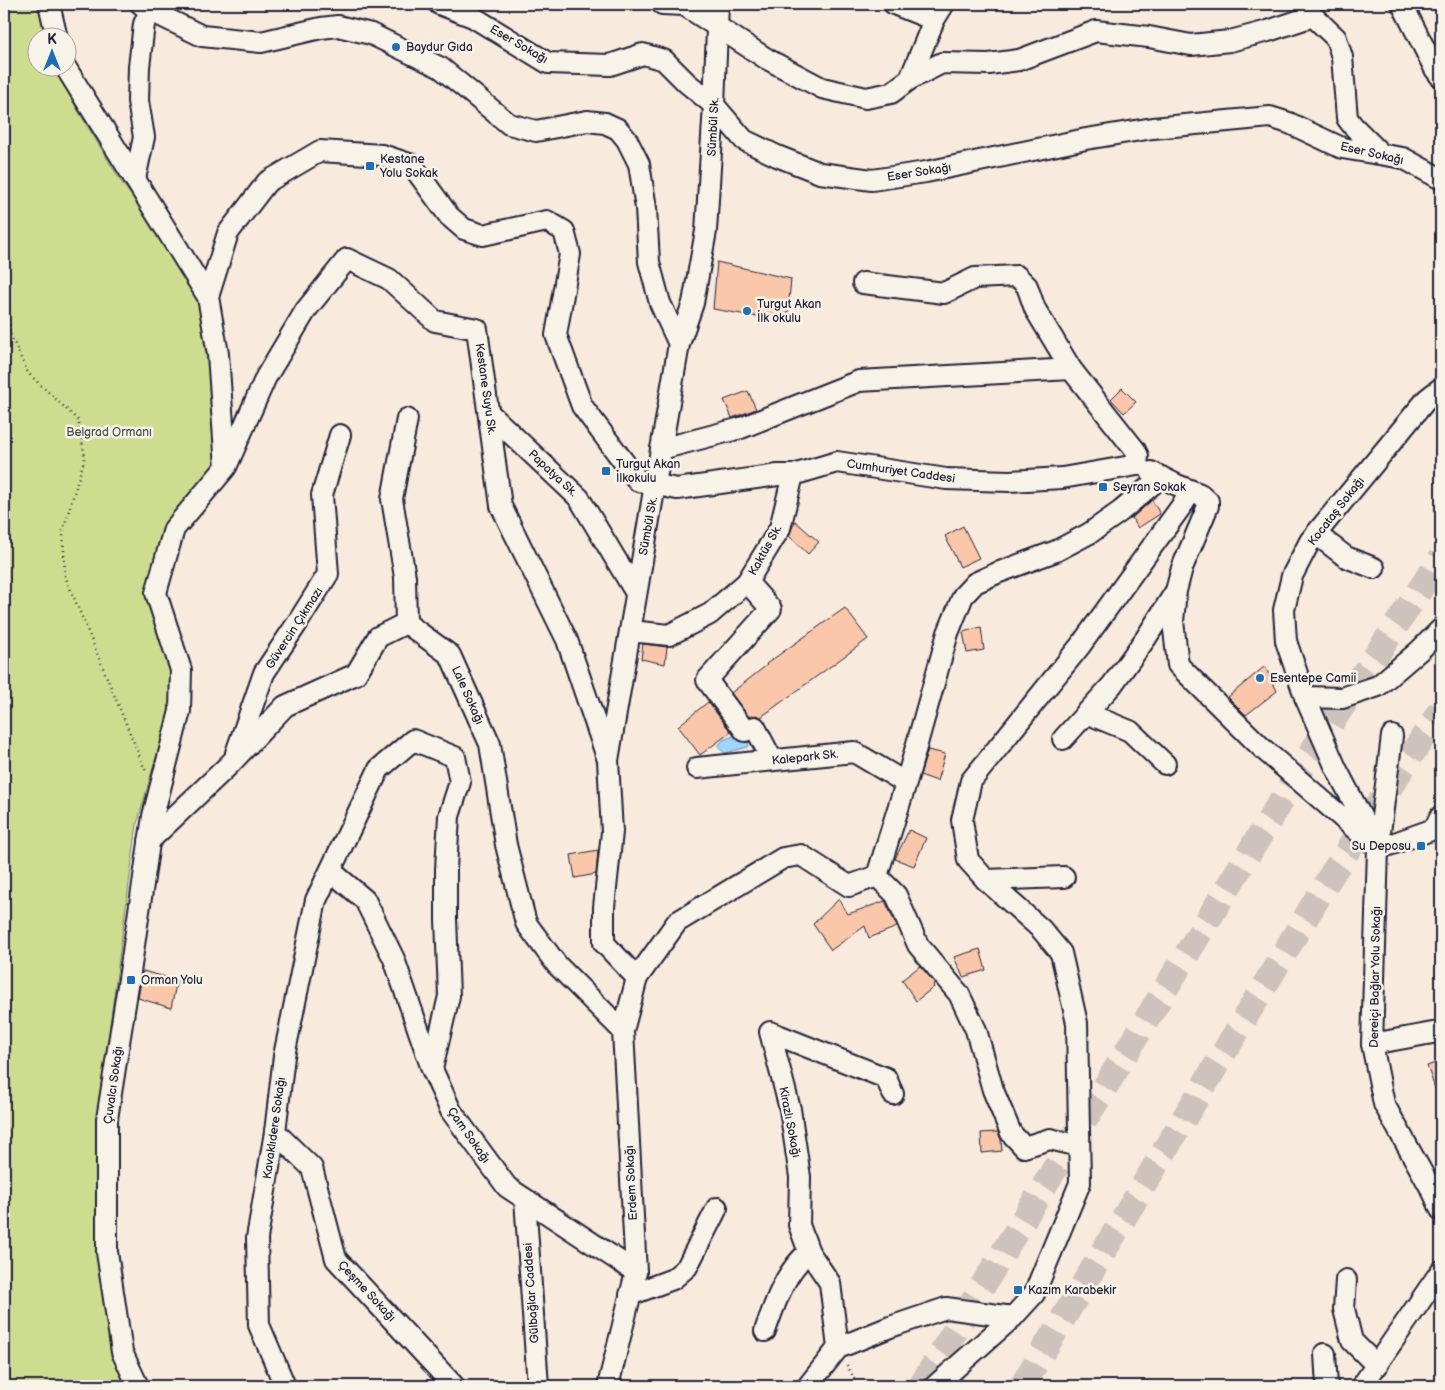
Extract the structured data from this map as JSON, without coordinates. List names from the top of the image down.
{
  "streets": {
    "street": [
      "Eser Sokağı",
      "Sümbül Sk.",
      "Kestane Suyu Sk.",
      "Cumhuriyet Caddesi",
      "Papatya Sk.",
      "Kocataş Sokağı",
      "Kaktüs Sk.",
      "Güvercin Çıkmazı",
      "Lale Sokağı",
      "Kalepark Sk.",
      "Dereiçi Bağlar Yolu Sokağı",
      "Çuvalcı Sokağı",
      "Kirazlı Sokağı",
      "Kavaklıdere Sokağı",
      "Çam Sokağı",
      "Erdem Sokağı",
      "Çeşme Sokağı",
      "Gülbağlar Caddesi"
    ]
  },
  "crossings": [
    ["Eser Sokağı", "Sümbül Sk."],
    ["Sümbül Sk.", "Kestane Suyu Sk."],
    ["Sümbül Sk.", "Cumhuriyet Caddesi"],
    ["Sümbül Sk.", "Papatya Sk."],
    ["Sümbül Sk.", "Kaktüs Sk."],
    ["Sümbül Sk.", "Erdem Sokağı"],
    ["Kestane Suyu Sk.", "Papatya Sk."],
    ["Kestane Suyu Sk.", "Çuvalcı Sokağı"],
    ["Cumhuriyet Caddesi", "Kaktüs Sk."],
    ["Kocataş Sokağı", "Dereiçi Bağlar Yolu Sokağı"],
    ["Lale Sokağı", "Erdem Sokağı"],
    ["Kavaklıdere Sokağı", "Çam Sokağı"],
    ["Kavaklıdere Sokağı", "Çeşme Sokağı"],
    ["Çam Sokağı", "Erdem Sokağı"],
    ["Çam Sokağı", "Gülbağlar Caddesi"]
  ],
  "parks": ["Belgrad Ormanı"],
  "places": {
    "other": ["Baydur Gıda", "Turgut Akan İlk okulu", "Esentepe Camii"],
    "transit": [
      "Kestane Yolu Sokak",
      "Turgut Akan İlkokulu",
      "Seyran Sokak",
      "Su Deposu",
      "Orman Yolu",
      "Kazım Karabekir"
    ]
  },
  "north": "top"
}
